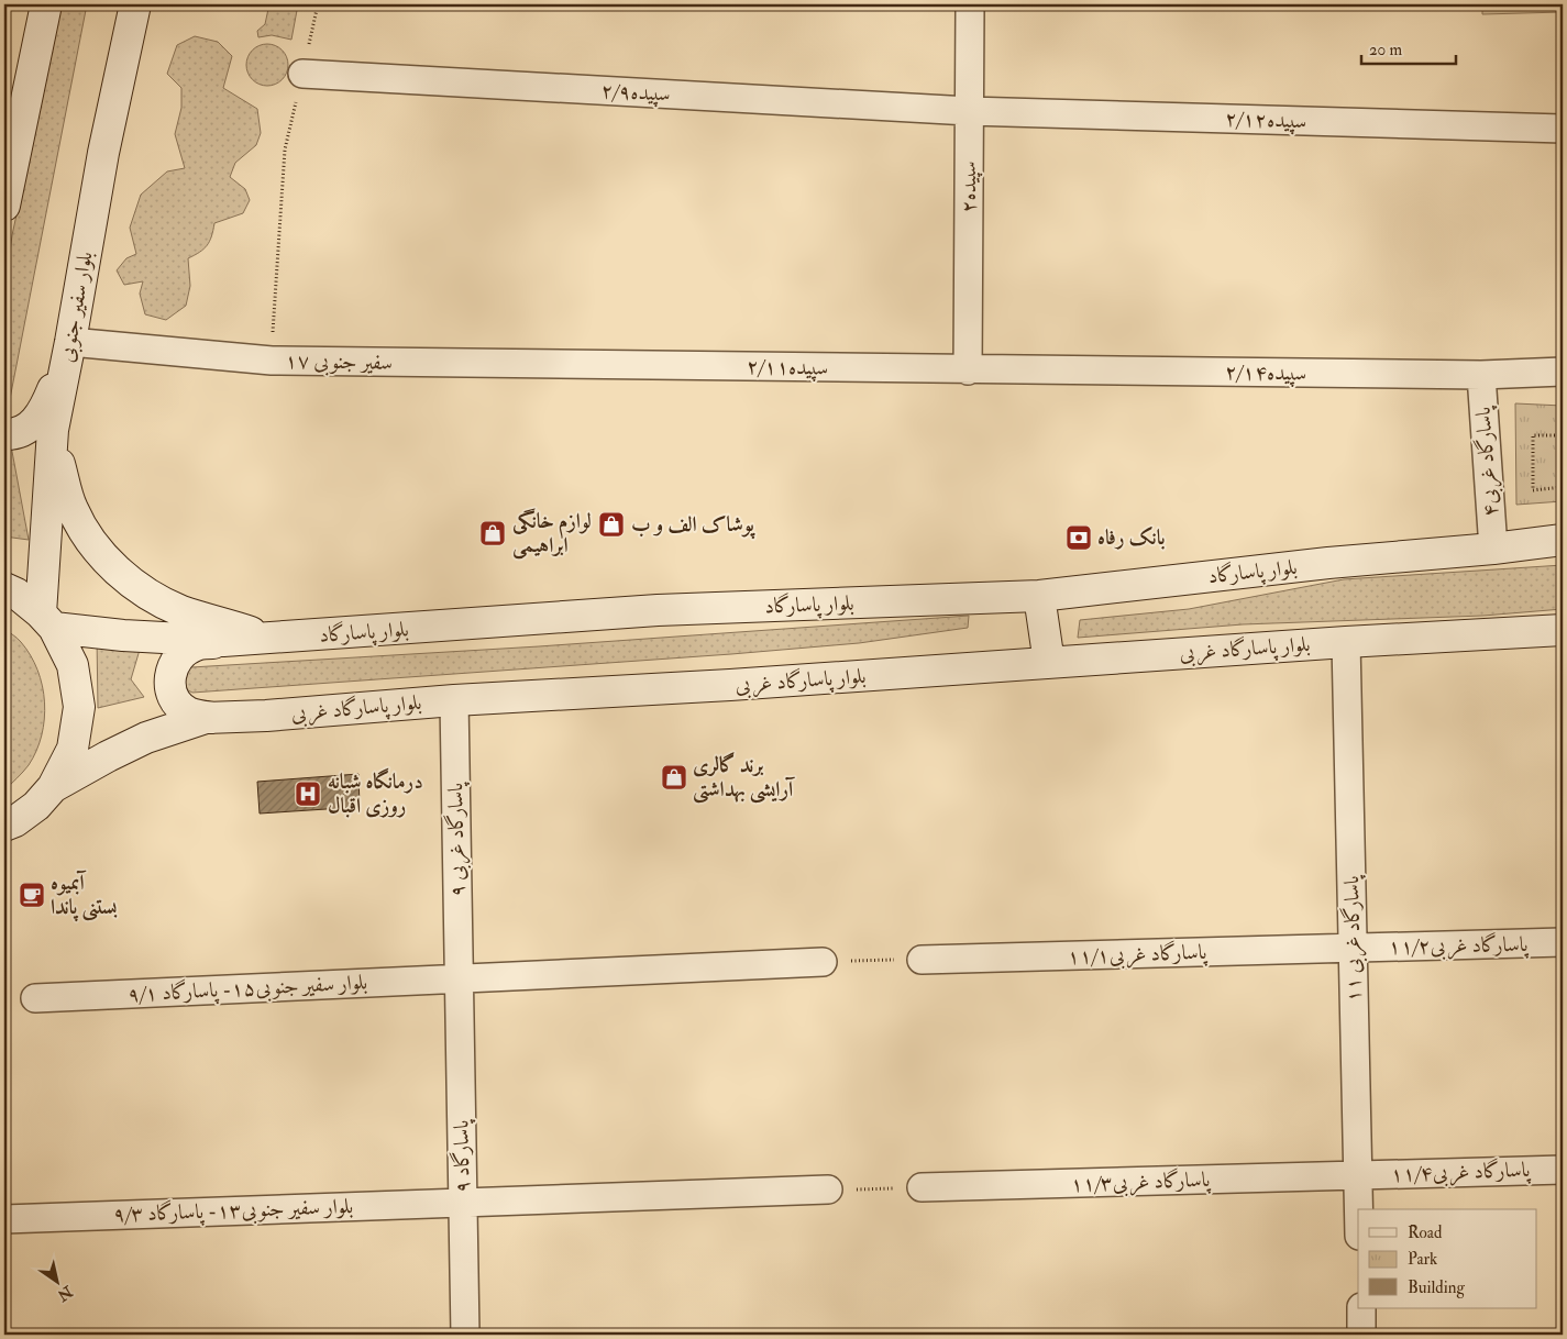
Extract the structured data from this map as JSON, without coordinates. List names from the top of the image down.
{
  "streets": {
    "main road": ["بلوار سفیر جنوبی", "بلوار پاسارگاد", "بلوار پاسارگاد غربی"],
    "street": [
      "سپیده۲/۹",
      "سپیده۲/۱۲",
      "سپیده۲",
      "سفیر جنوبی ۱۷",
      "سپیده۲/۱۱",
      "سپیده۲/۱۴",
      "پاسارگاد غربی۴",
      "پاسارگاد غربی ۹",
      "پاسارگاد غربی ۱۱",
      "پاسارگاد غربی۱۱/۲",
      "پاسارگاد غربی۱۱/۱",
      "بلوار سفیر جنوبی۱۵- پاسارگاد ۹/۱",
      "پاسارگاد ۹",
      "پاسارگاد غربی۱۱/۴",
      "پاسارگاد غربی۱۱/۳",
      "بلوار سفیر جنوبی۱۳- پاسارگاد ۹/۳"
    ]
  },
  "crossings": [
    ["سپیده۲/۹", "سپیده۲/۱۲"],
    ["سپیده۲/۹", "سپیده۲"],
    ["سپیده۲/۱۲", "سپیده۲"],
    ["سپیده۲", "سپیده۲/۱۱"],
    ["سپیده۲", "سپیده۲/۱۴"],
    ["بلوار سفیر جنوبی", "سفیر جنوبی ۱۷"],
    ["بلوار سفیر جنوبی", "بلوار پاسارگاد"],
    ["سفیر جنوبی ۱۷", "سپیده۲/۱۱"],
    ["سپیده۲/۱۱", "سپیده۲/۱۴"],
    ["سپیده۲/۱۴", "پاسارگاد غربی۴"],
    ["پاسارگاد غربی۴", "بلوار پاسارگاد"],
    ["بلوار پاسارگاد غربی", "پاسارگاد غربی ۹"],
    ["بلوار پاسارگاد غربی", "پاسارگاد غربی ۱۱"],
    ["پاسارگاد غربی ۹", "بلوار سفیر جنوبی۱۵- پاسارگاد ۹/۱"],
    ["پاسارگاد غربی ۹", "پاسارگاد ۹"],
    ["پاسارگاد غربی ۱۱", "پاسارگاد غربی۱۱/۲"],
    ["پاسارگاد غربی ۱۱", "پاسارگاد غربی۱۱/۱"],
    ["پاسارگاد غربی ۱۱", "پاسارگاد غربی۱۱/۴"],
    ["پاسارگاد غربی ۱۱", "پاسارگاد غربی۱۱/۳"],
    ["پاسارگاد غربی۱۱/۲", "پاسارگاد غربی۱۱/۱"],
    ["بلوار سفیر جنوبی۱۵- پاسارگاد ۹/۱", "پاسارگاد ۹"],
    ["پاسارگاد ۹", "بلوار سفیر جنوبی۱۳- پاسارگاد ۹/۳"],
    ["پاسارگاد غربی۱۱/۴", "پاسارگاد غربی۱۱/۳"]
  ],
  "places": {
    "shop": ["پوشاک الف و ب", "لوازم خانگی ابراهیمی", "برند گالری آرایشی بهداشتی"],
    "bank": ["بانک رفاه"],
    "hospital": ["درمانگاه شبانه روزی اقبال"],
    "cafe": ["آبمیوه بستنی پاندا"]
  },
  "legend": ["Road", "Park", "Building"],
  "scale_bar": "20 m",
  "north": "bottom right"
}
